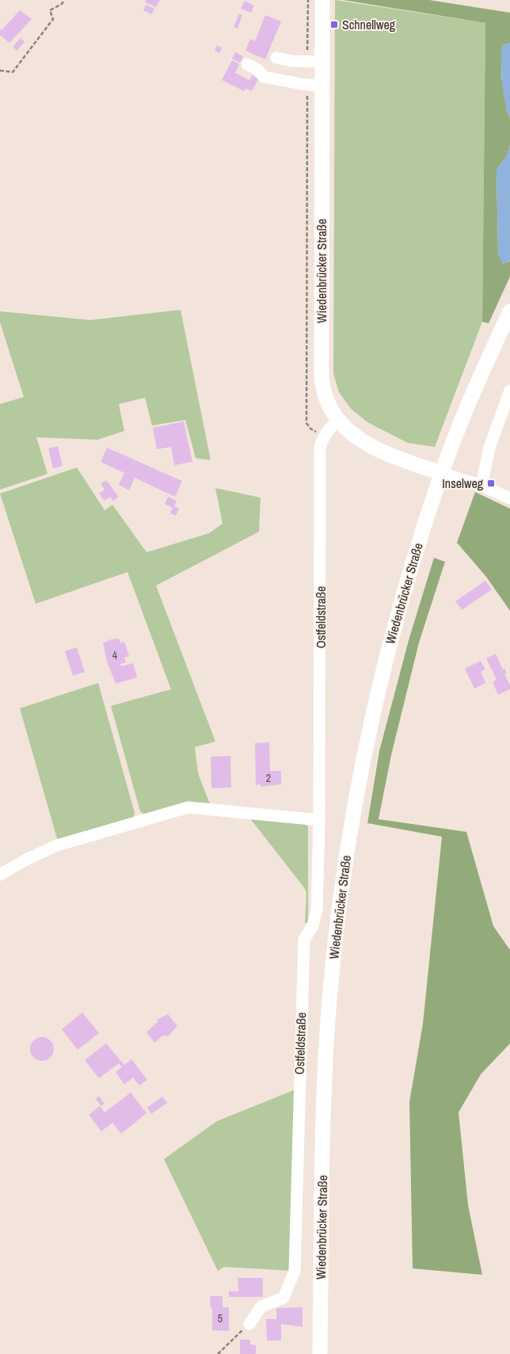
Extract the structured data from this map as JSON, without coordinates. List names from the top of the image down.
{
  "streets": {
    "main road": ["Wiedenbrücker Straße"],
    "street": ["Ostfeldstraße"]
  },
  "places": {
    "transit": ["Schnellweg", "Inselweg"]
  },
  "house_numbers": ["4", "2", "5"]
}
